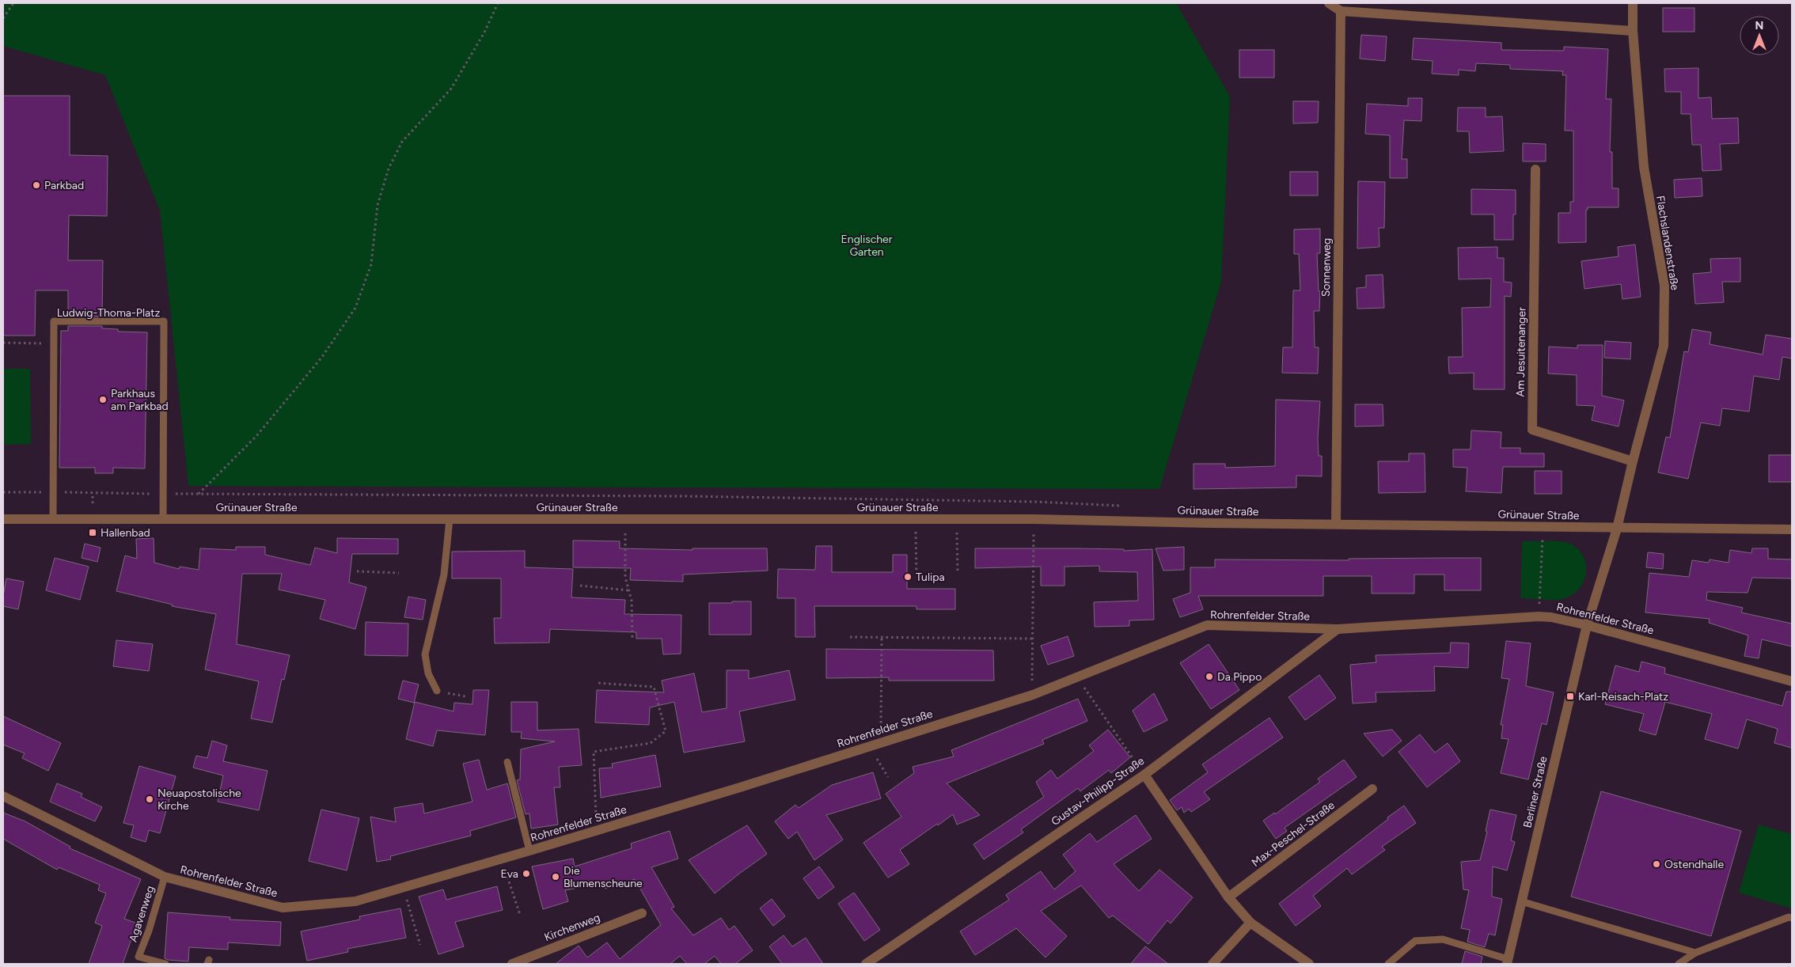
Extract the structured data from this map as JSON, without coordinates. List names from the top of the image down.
{
  "streets": {
    "street": [
      "Flachslandenstraße",
      "Sonnenweg",
      "Am Jesuitenanger",
      "Grünauer Straße",
      "Rohrenfelder Straße",
      "Gustav-Philipp-Straße",
      "Berliner Straße",
      "Max-Peschel-Straße",
      "Kirchenweg"
    ],
    "lane": ["Ludwig-Thoma-Platz", "Agavenweg"]
  },
  "crossings": [
    ["Flachslandenstraße", "Am Jesuitenanger"],
    ["Flachslandenstraße", "Grünauer Straße"],
    ["Sonnenweg", "Grünauer Straße"],
    ["Ludwig-Thoma-Platz", "Grünauer Straße"],
    ["Rohrenfelder Straße", "Gustav-Philipp-Straße"],
    ["Rohrenfelder Straße", "Berliner Straße"],
    ["Rohrenfelder Straße", "Agavenweg"]
  ],
  "parks": ["Englischer Garten"],
  "places": {
    "other": [
      "Parkbad",
      "Parkhaus am Parkbad",
      "Tulipa",
      "Da Pippo",
      "Neuapostolische Kirche",
      "Ostendhalle",
      "Eva",
      "Die Blumenscheune"
    ],
    "transit": ["Hallenbad", "Karl-Reisach-Platz"]
  },
  "north": "top"
}
